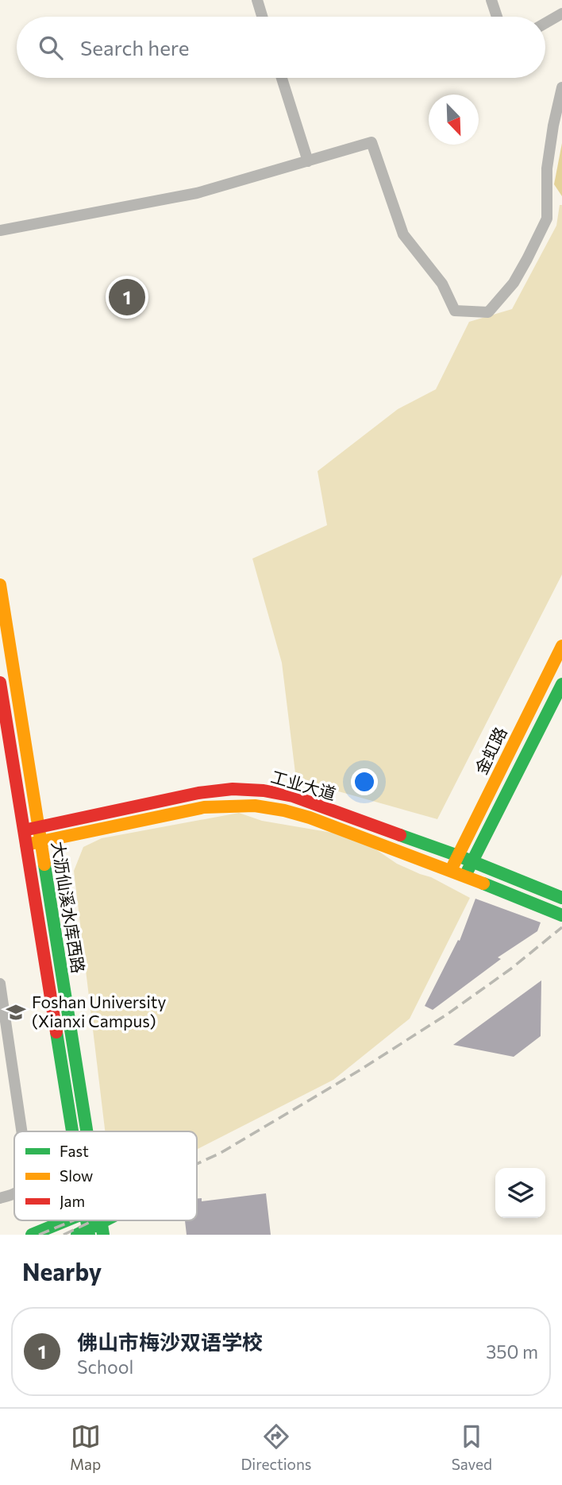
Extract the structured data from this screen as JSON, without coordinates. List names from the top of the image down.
{
  "streets": {
    "street": ["金虹路", "工业大道", "大沥仙溪水库西路"]
  },
  "crossings": [
    ["金虹路", "工业大道"],
    ["工业大道", "大沥仙溪水库西路"]
  ],
  "places": {
    "school or university": ["Foshan University (Xianxi Campus)"]
  },
  "legend": ["Fast", "Slow", "Jam"],
  "north": "bottom right",
  "page": {
    "search": "Search here",
    "pins": "1",
    "heading": "Nearby",
    "list": [
      {
        "mark": "1",
        "name": "佛山市梅沙双语学校",
        "note": "School",
        "value": "350 m"
      }
    ],
    "nav": ["Map", "Directions", "Saved"]
  }
}
